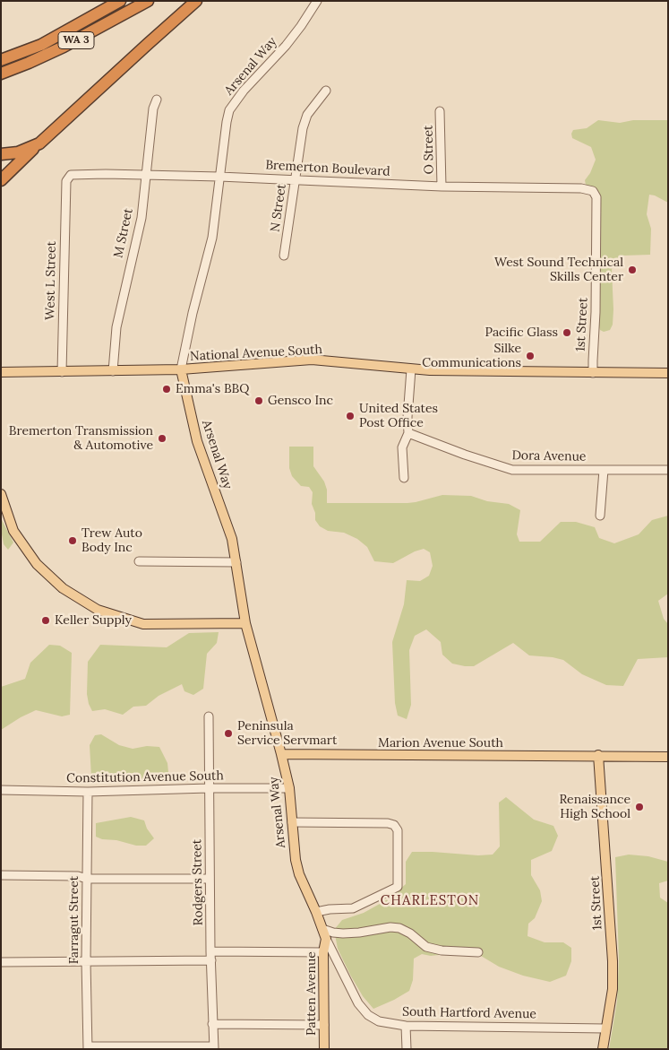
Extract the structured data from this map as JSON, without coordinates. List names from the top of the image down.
{
  "streets": {
    "highway": ["WA 3"],
    "main road": [
      "Arsenal Way",
      "1st Street",
      "National Avenue South",
      "Marion Avenue South",
      "Patten Avenue"
    ],
    "street": [
      "O Street",
      "Bremerton Boulevard",
      "N Street",
      "M Street",
      "West L Street",
      "Dora Avenue",
      "Constitution Avenue South",
      "Rodgers Street",
      "Farragut Street",
      "South Hartford Avenue"
    ]
  },
  "crossings": [
    ["Arsenal Way", "Bremerton Boulevard"],
    ["Arsenal Way", "National Avenue South"],
    ["Arsenal Way", "Marion Avenue South"],
    ["Arsenal Way", "Constitution Avenue South"],
    ["Arsenal Way", "Patten Avenue"],
    ["Arsenal Way", "South Hartford Avenue"],
    ["O Street", "Bremerton Boulevard"],
    ["Bremerton Boulevard", "N Street"],
    ["Bremerton Boulevard", "M Street"],
    ["Bremerton Boulevard", "West L Street"],
    ["Bremerton Boulevard", "1st Street"],
    ["M Street", "National Avenue South"],
    ["West L Street", "National Avenue South"],
    ["1st Street", "National Avenue South"],
    ["1st Street", "Marion Avenue South"],
    ["1st Street", "South Hartford Avenue"],
    ["Constitution Avenue South", "Rodgers Street"],
    ["Constitution Avenue South", "Farragut Street"],
    ["Patten Avenue", "South Hartford Avenue"]
  ],
  "districts": ["CHARLESTON"],
  "places": [
    "West Sound Technical Skills Center",
    "Pacific Glass",
    "Silke Communications",
    "Emma's BBQ",
    "Gensco Inc",
    "United States Post Office",
    "Bremerton Transmission & Automotive",
    "Trew Auto Body Inc",
    "Keller Supply",
    "Peninsula Service Servmart",
    "Renaissance High School"
  ]
}
